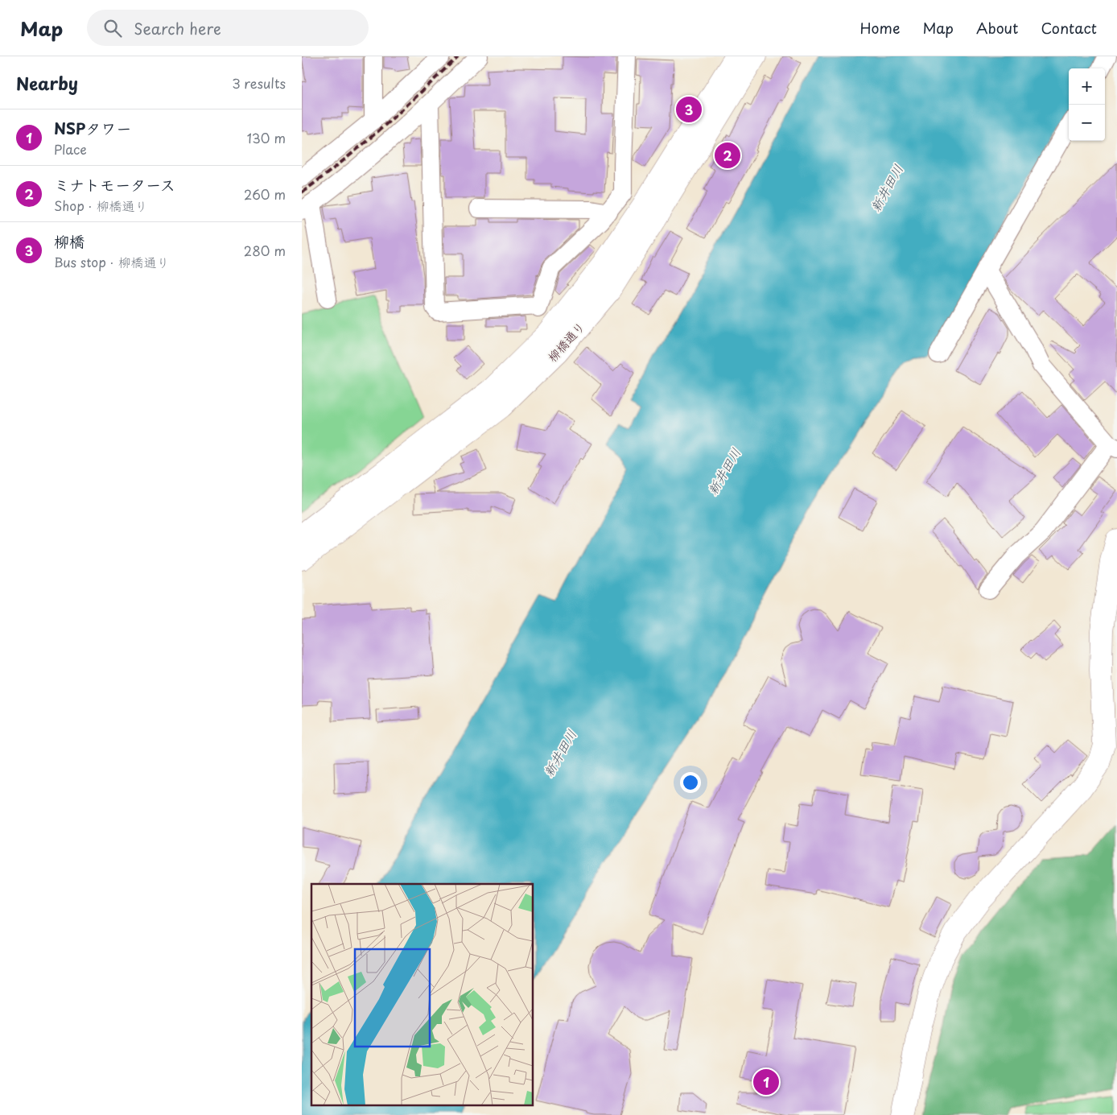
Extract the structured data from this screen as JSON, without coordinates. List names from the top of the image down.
{
  "streets": {
    "street": ["柳橋通り"]
  },
  "water": ["新井田川"],
  "page": {
    "header": "Map",
    "search": "Search here",
    "nav": [
      "Home",
      "Map",
      "About",
      "Contact"
    ],
    "heading": ["Nearby", "3 results"],
    "map_buttons": ["+", "−"],
    "pins": ["3", "2", "1"],
    "list": [
      {
        "mark": "1",
        "name": "NSPタワー",
        "note": "Place",
        "value": "130 m"
      },
      {
        "mark": "2",
        "name": "ミナトモータース",
        "note": "Shop · 柳橋通り",
        "value": "260 m"
      },
      {
        "mark": "3",
        "name": "柳橋",
        "note": "Bus stop · 柳橋通り",
        "value": "280 m"
      }
    ]
  }
}
